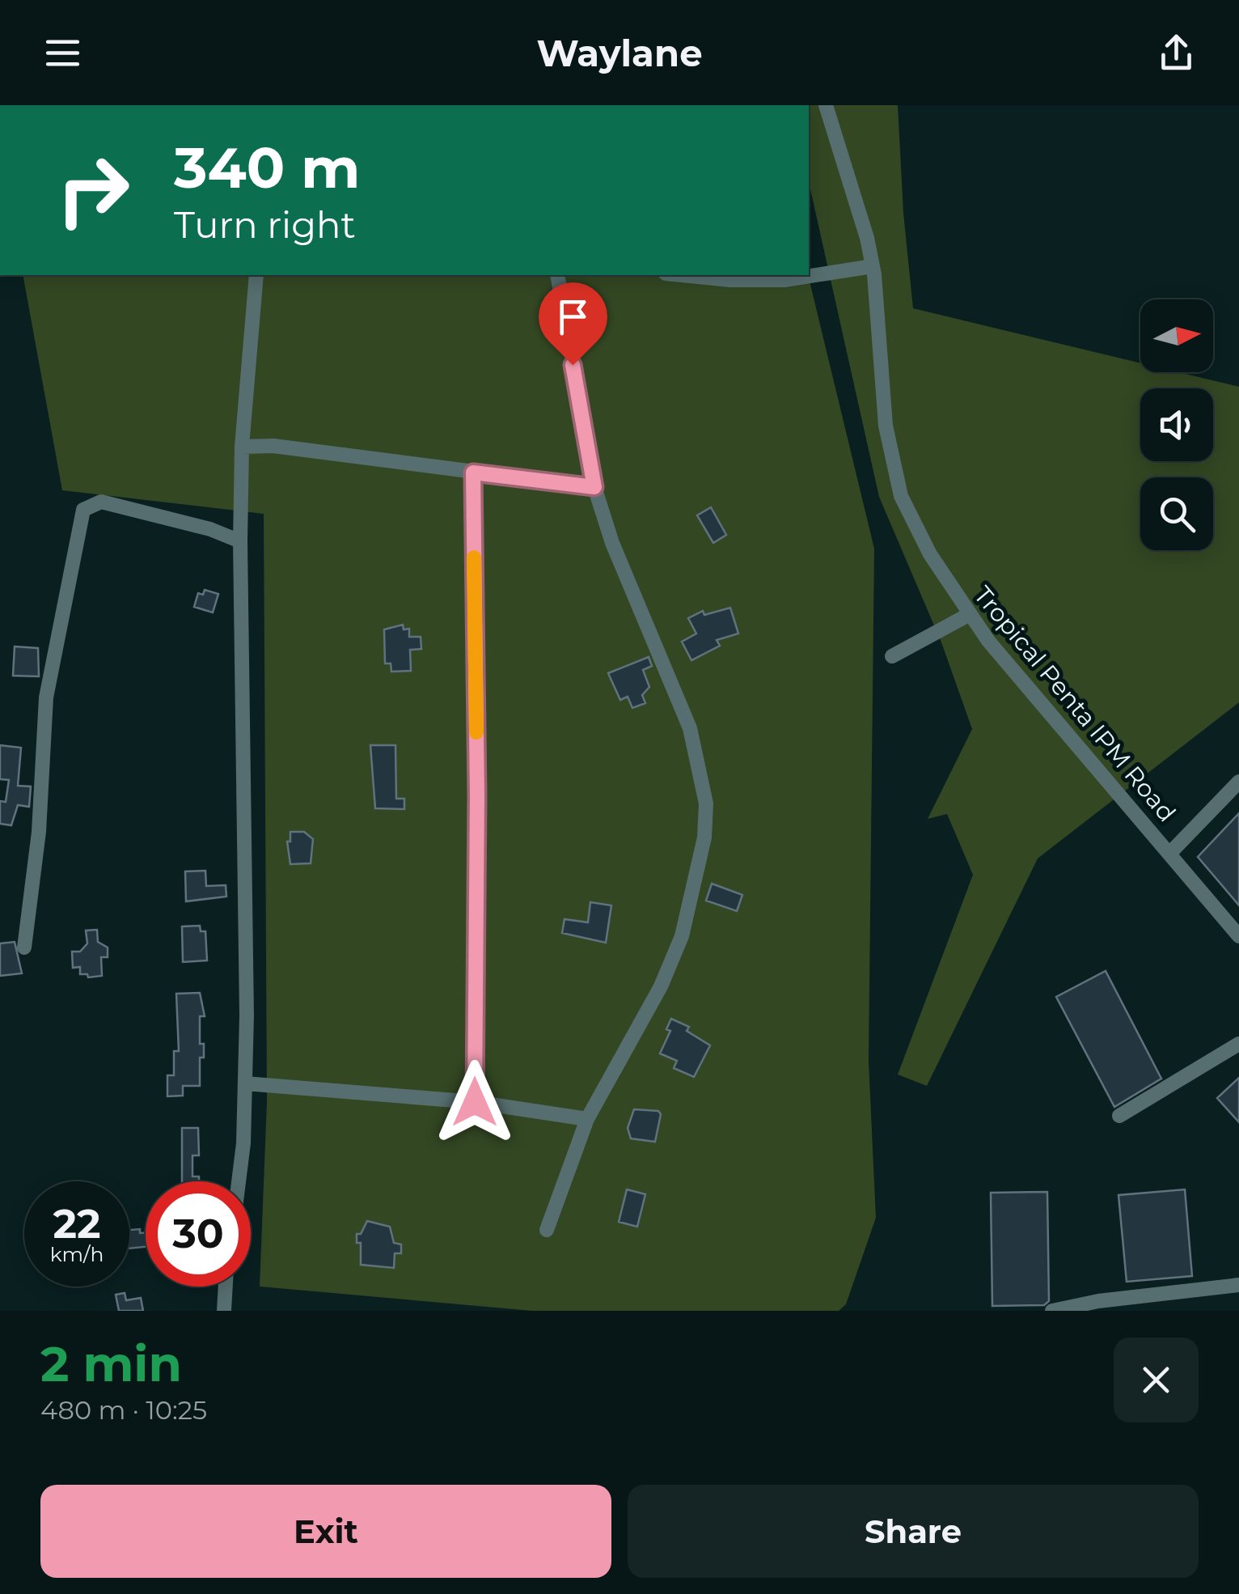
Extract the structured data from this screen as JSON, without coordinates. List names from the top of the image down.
{
  "streets": {
    "street": ["Tropical Penta IPM Road"]
  },
  "north": "right",
  "page": {
    "header": "Waylane",
    "turn": ["340 m", "Turn right"],
    "speed": "22 km/h",
    "limit": "30",
    "heading": ["2 min", "480 m · 10:25"],
    "buttons": ["Exit", "Share"]
  }
}
